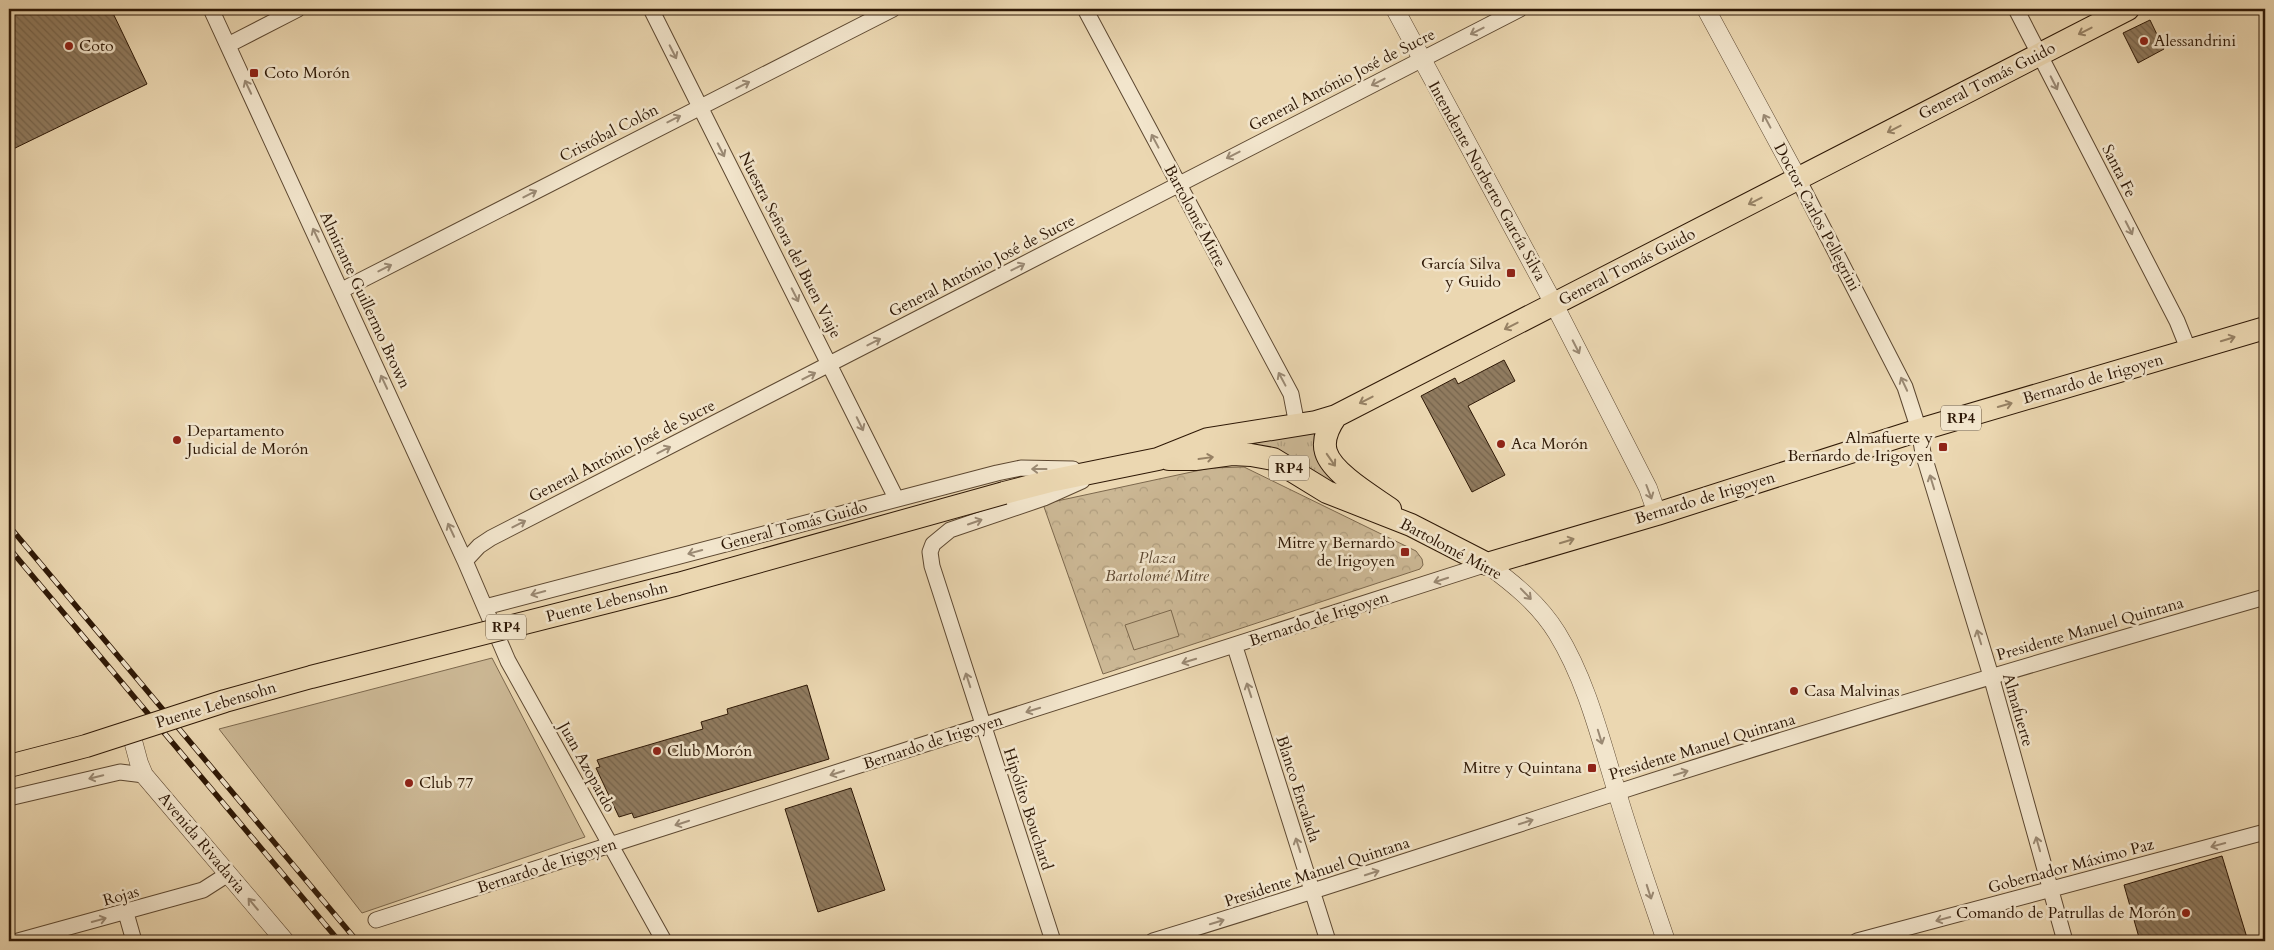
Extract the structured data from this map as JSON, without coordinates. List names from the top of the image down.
{
  "streets": {
    "main road": [
      "General Tomás Guido",
      "Bartolomé Mitre",
      "Bernardo de Irigoyen",
      "RP4",
      "Puente Lebensohn"
    ],
    "street": [
      "General António José de Sucre",
      "Cristóbal Colón",
      "Santa Fe",
      "Intendente Norberto García Silva",
      "Doctor Carlos Pellegrini",
      "Nuestra Señora del Buen Viaje",
      "Almirante Guillermo Brown",
      "Presidente Manuel Quintana",
      "Almafuerte",
      "Juan Azopardo",
      "Blanco Encalada",
      "Hipólito Bouchard",
      "Avenida Rivadavia",
      "Gobernador Máximo Paz",
      "Rojas"
    ]
  },
  "crossings": [
    ["General António José de Sucre", "Intendente Norberto García Silva"],
    ["General António José de Sucre", "Bartolomé Mitre"],
    ["General António José de Sucre", "Nuestra Señora del Buen Viaje"],
    ["General António José de Sucre", "Almirante Guillermo Brown"],
    ["General Tomás Guido", "Santa Fe"],
    ["General Tomás Guido", "Intendente Norberto García Silva"],
    ["General Tomás Guido", "Bartolomé Mitre"],
    ["General Tomás Guido", "Doctor Carlos Pellegrini"],
    ["General Tomás Guido", "Nuestra Señora del Buen Viaje"],
    ["General Tomás Guido", "Almirante Guillermo Brown"],
    ["General Tomás Guido", "Puente Lebensohn"],
    ["General Tomás Guido", "Juan Azopardo"],
    ["General Tomás Guido", "Hipólito Bouchard"],
    ["Cristóbal Colón", "Nuestra Señora del Buen Viaje"],
    ["Cristóbal Colón", "Almirante Guillermo Brown"],
    ["Santa Fe", "Bernardo de Irigoyen"],
    ["Intendente Norberto García Silva", "Bernardo de Irigoyen"],
    ["Bartolomé Mitre", "Bernardo de Irigoyen"],
    ["Bartolomé Mitre", "Presidente Manuel Quintana"],
    ["Doctor Carlos Pellegrini", "Bernardo de Irigoyen"],
    ["Doctor Carlos Pellegrini", "Almafuerte"],
    ["Almirante Guillermo Brown", "Juan Azopardo"],
    ["Bernardo de Irigoyen", "Almafuerte"],
    ["Bernardo de Irigoyen", "Juan Azopardo"],
    ["Bernardo de Irigoyen", "Blanco Encalada"],
    ["Bernardo de Irigoyen", "Hipólito Bouchard"],
    ["Presidente Manuel Quintana", "Almafuerte"],
    ["Presidente Manuel Quintana", "Blanco Encalada"],
    ["Almafuerte", "Gobernador Máximo Paz"],
    ["Avenida Rivadavia", "Rojas"]
  ],
  "one_way": [
    "Cristóbal Colón",
    "Santa Fe",
    "Intendente Norberto García Silva",
    "Doctor Carlos Pellegrini",
    "Nuestra Señora del Buen Viaje",
    "Almirante Guillermo Brown",
    "Presidente Manuel Quintana",
    "Almafuerte",
    "Blanco Encalada",
    "Hipólito Bouchard",
    "Gobernador Máximo Paz",
    "Rojas"
  ],
  "parks": ["Plaza Bartolomé Mitre"],
  "places": {
    "other": [
      "Alessandrini",
      "Coto",
      "Departamento Judicial de Morón",
      "Aca Morón",
      "Casa Malvinas",
      "Club Morón",
      "Club 77",
      "Comando de Patrullas de Morón"
    ],
    "transit": [
      "Coto Morón",
      "García Silva y Guido",
      "Almafuerte y Bernardo de Irigoyen",
      "Mitre y Bernardo de Irigoyen",
      "Mitre y Quintana"
    ]
  }
}
